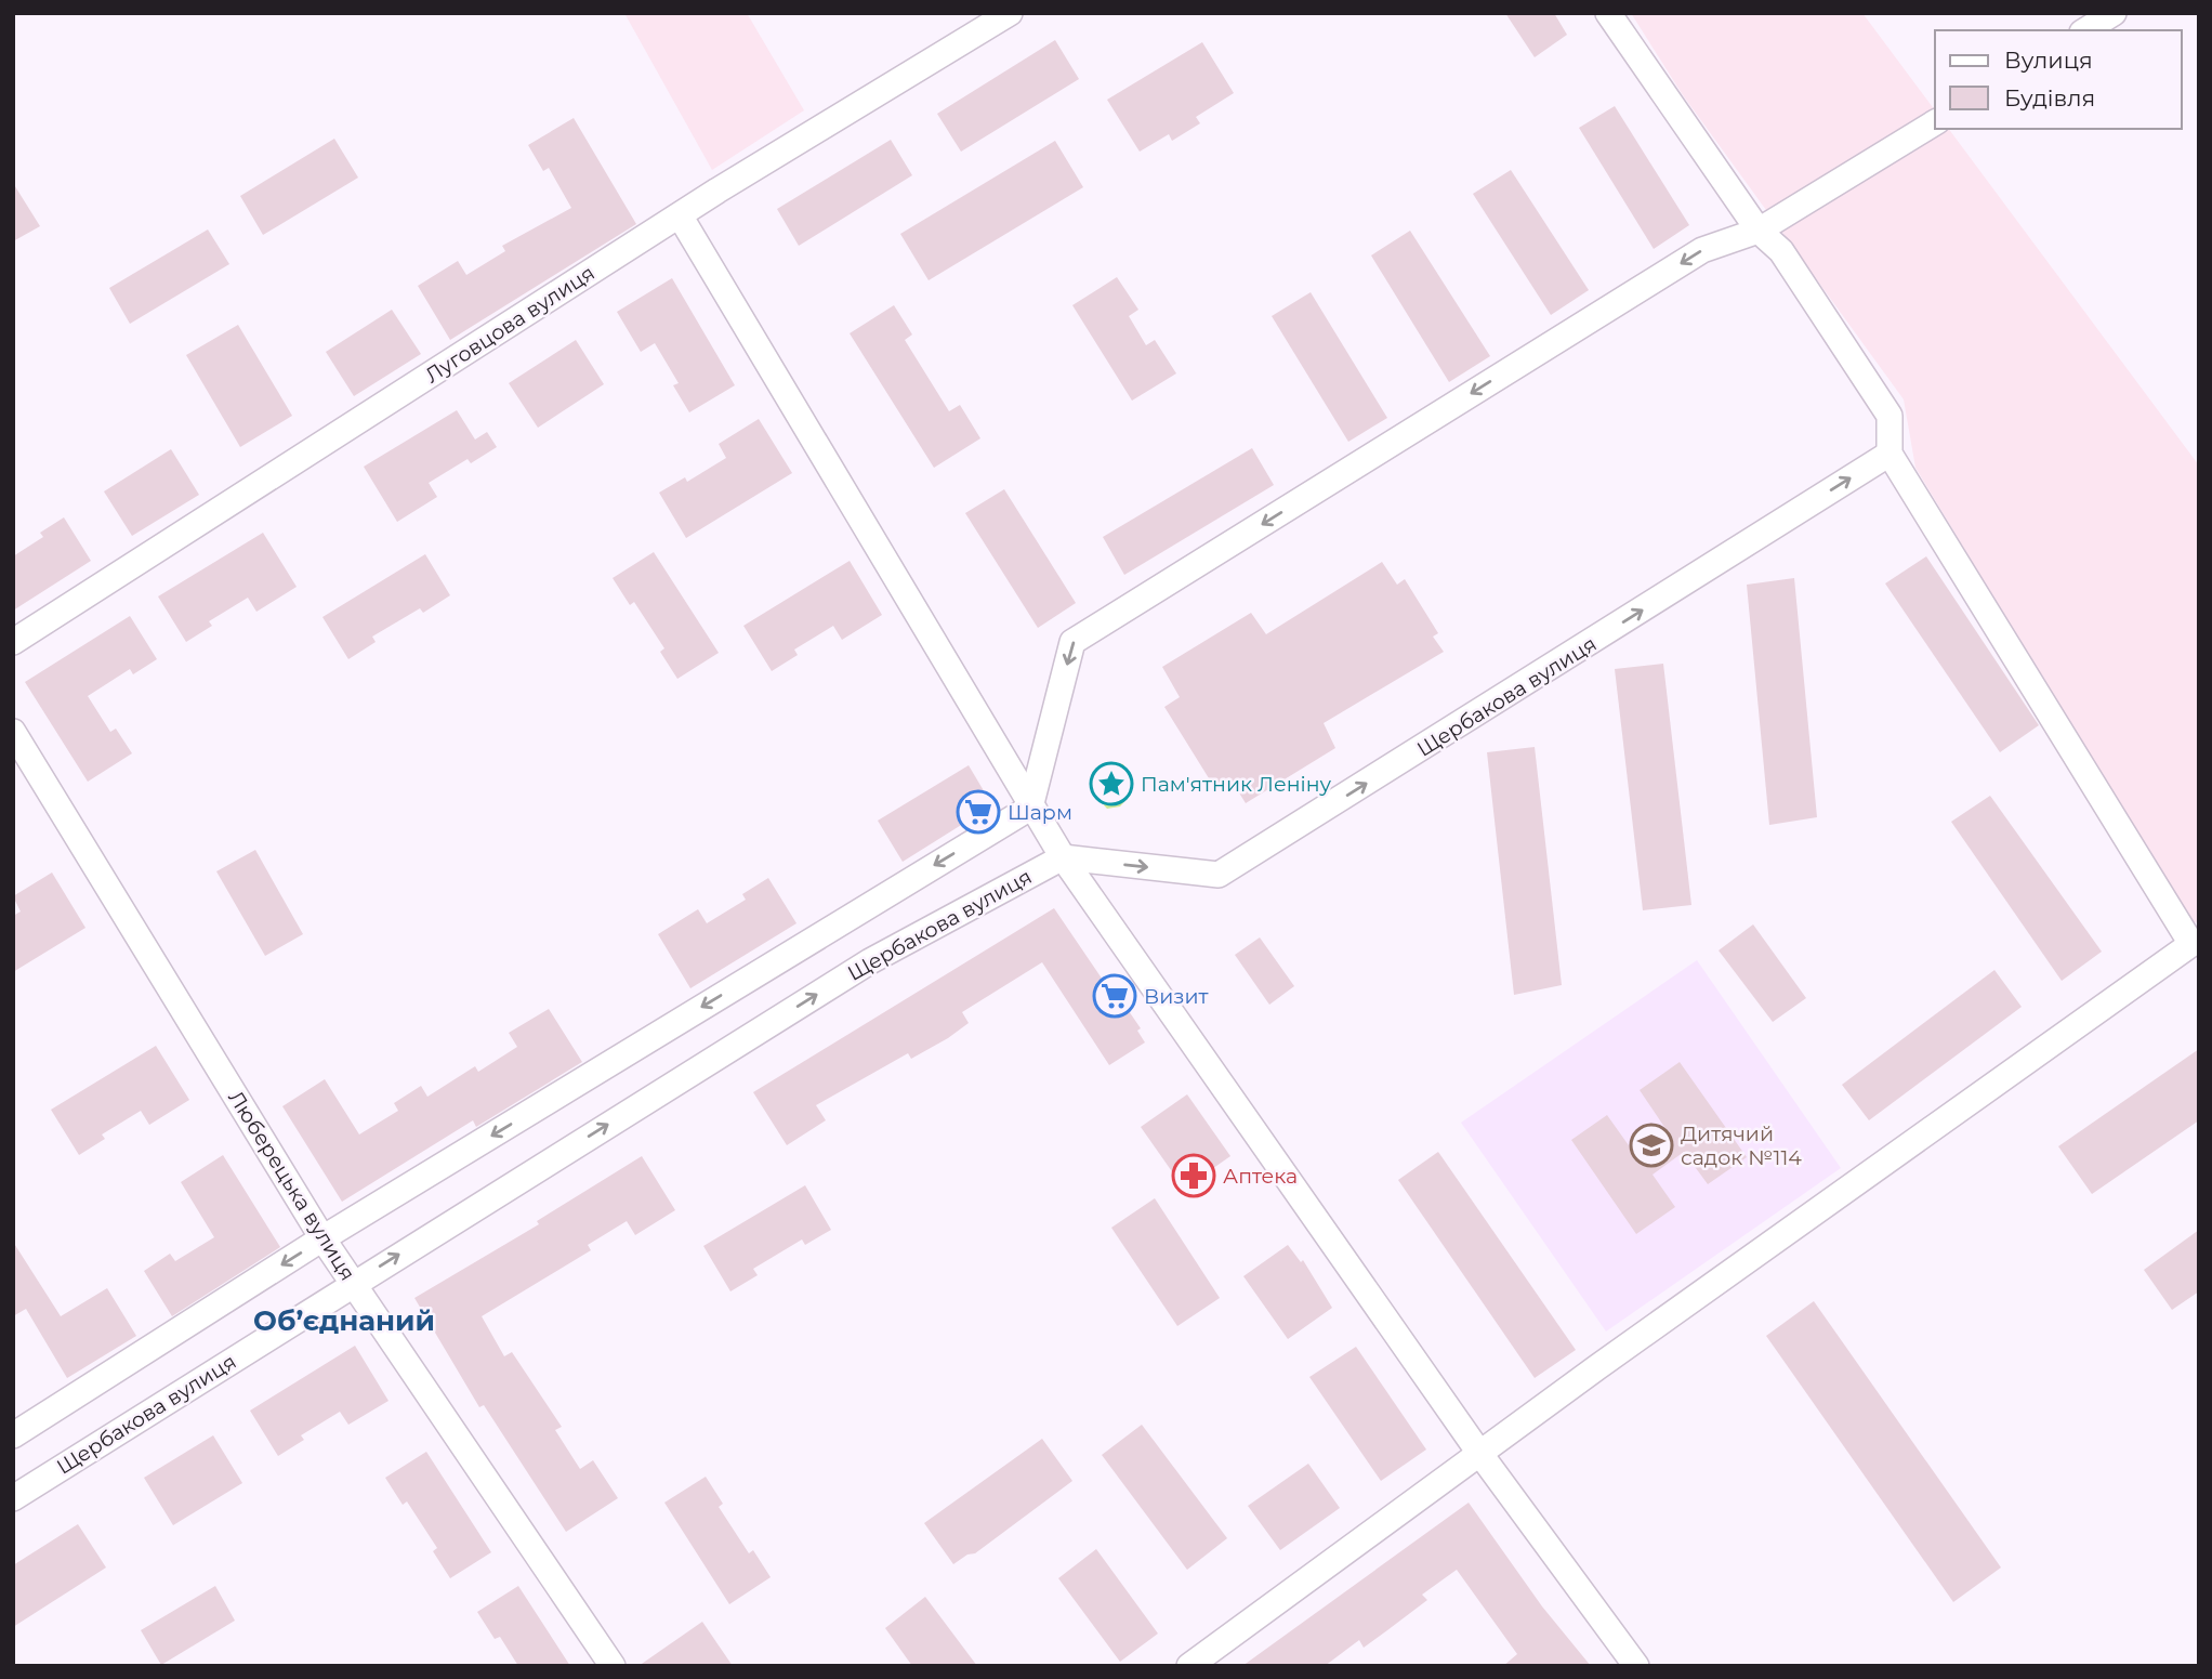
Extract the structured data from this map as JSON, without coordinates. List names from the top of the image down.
{
  "streets": {
    "street": ["Луговцова вулиця", "Щербакова вулиця", "Люберецька вулиця"]
  },
  "crossings": [
    ["Щербакова вулиця", "Люберецька вулиця"]
  ],
  "districts": ["Об’єднаний"],
  "places": {
    "place": ["Пам'ятник Леніну"],
    "supermarket": ["Шарм", "Визит"],
    "school or university": ["Дитячий садок №114"],
    "pharmacy": ["Аптека"]
  },
  "legend": ["Вулиця", "Будівля"]
}
